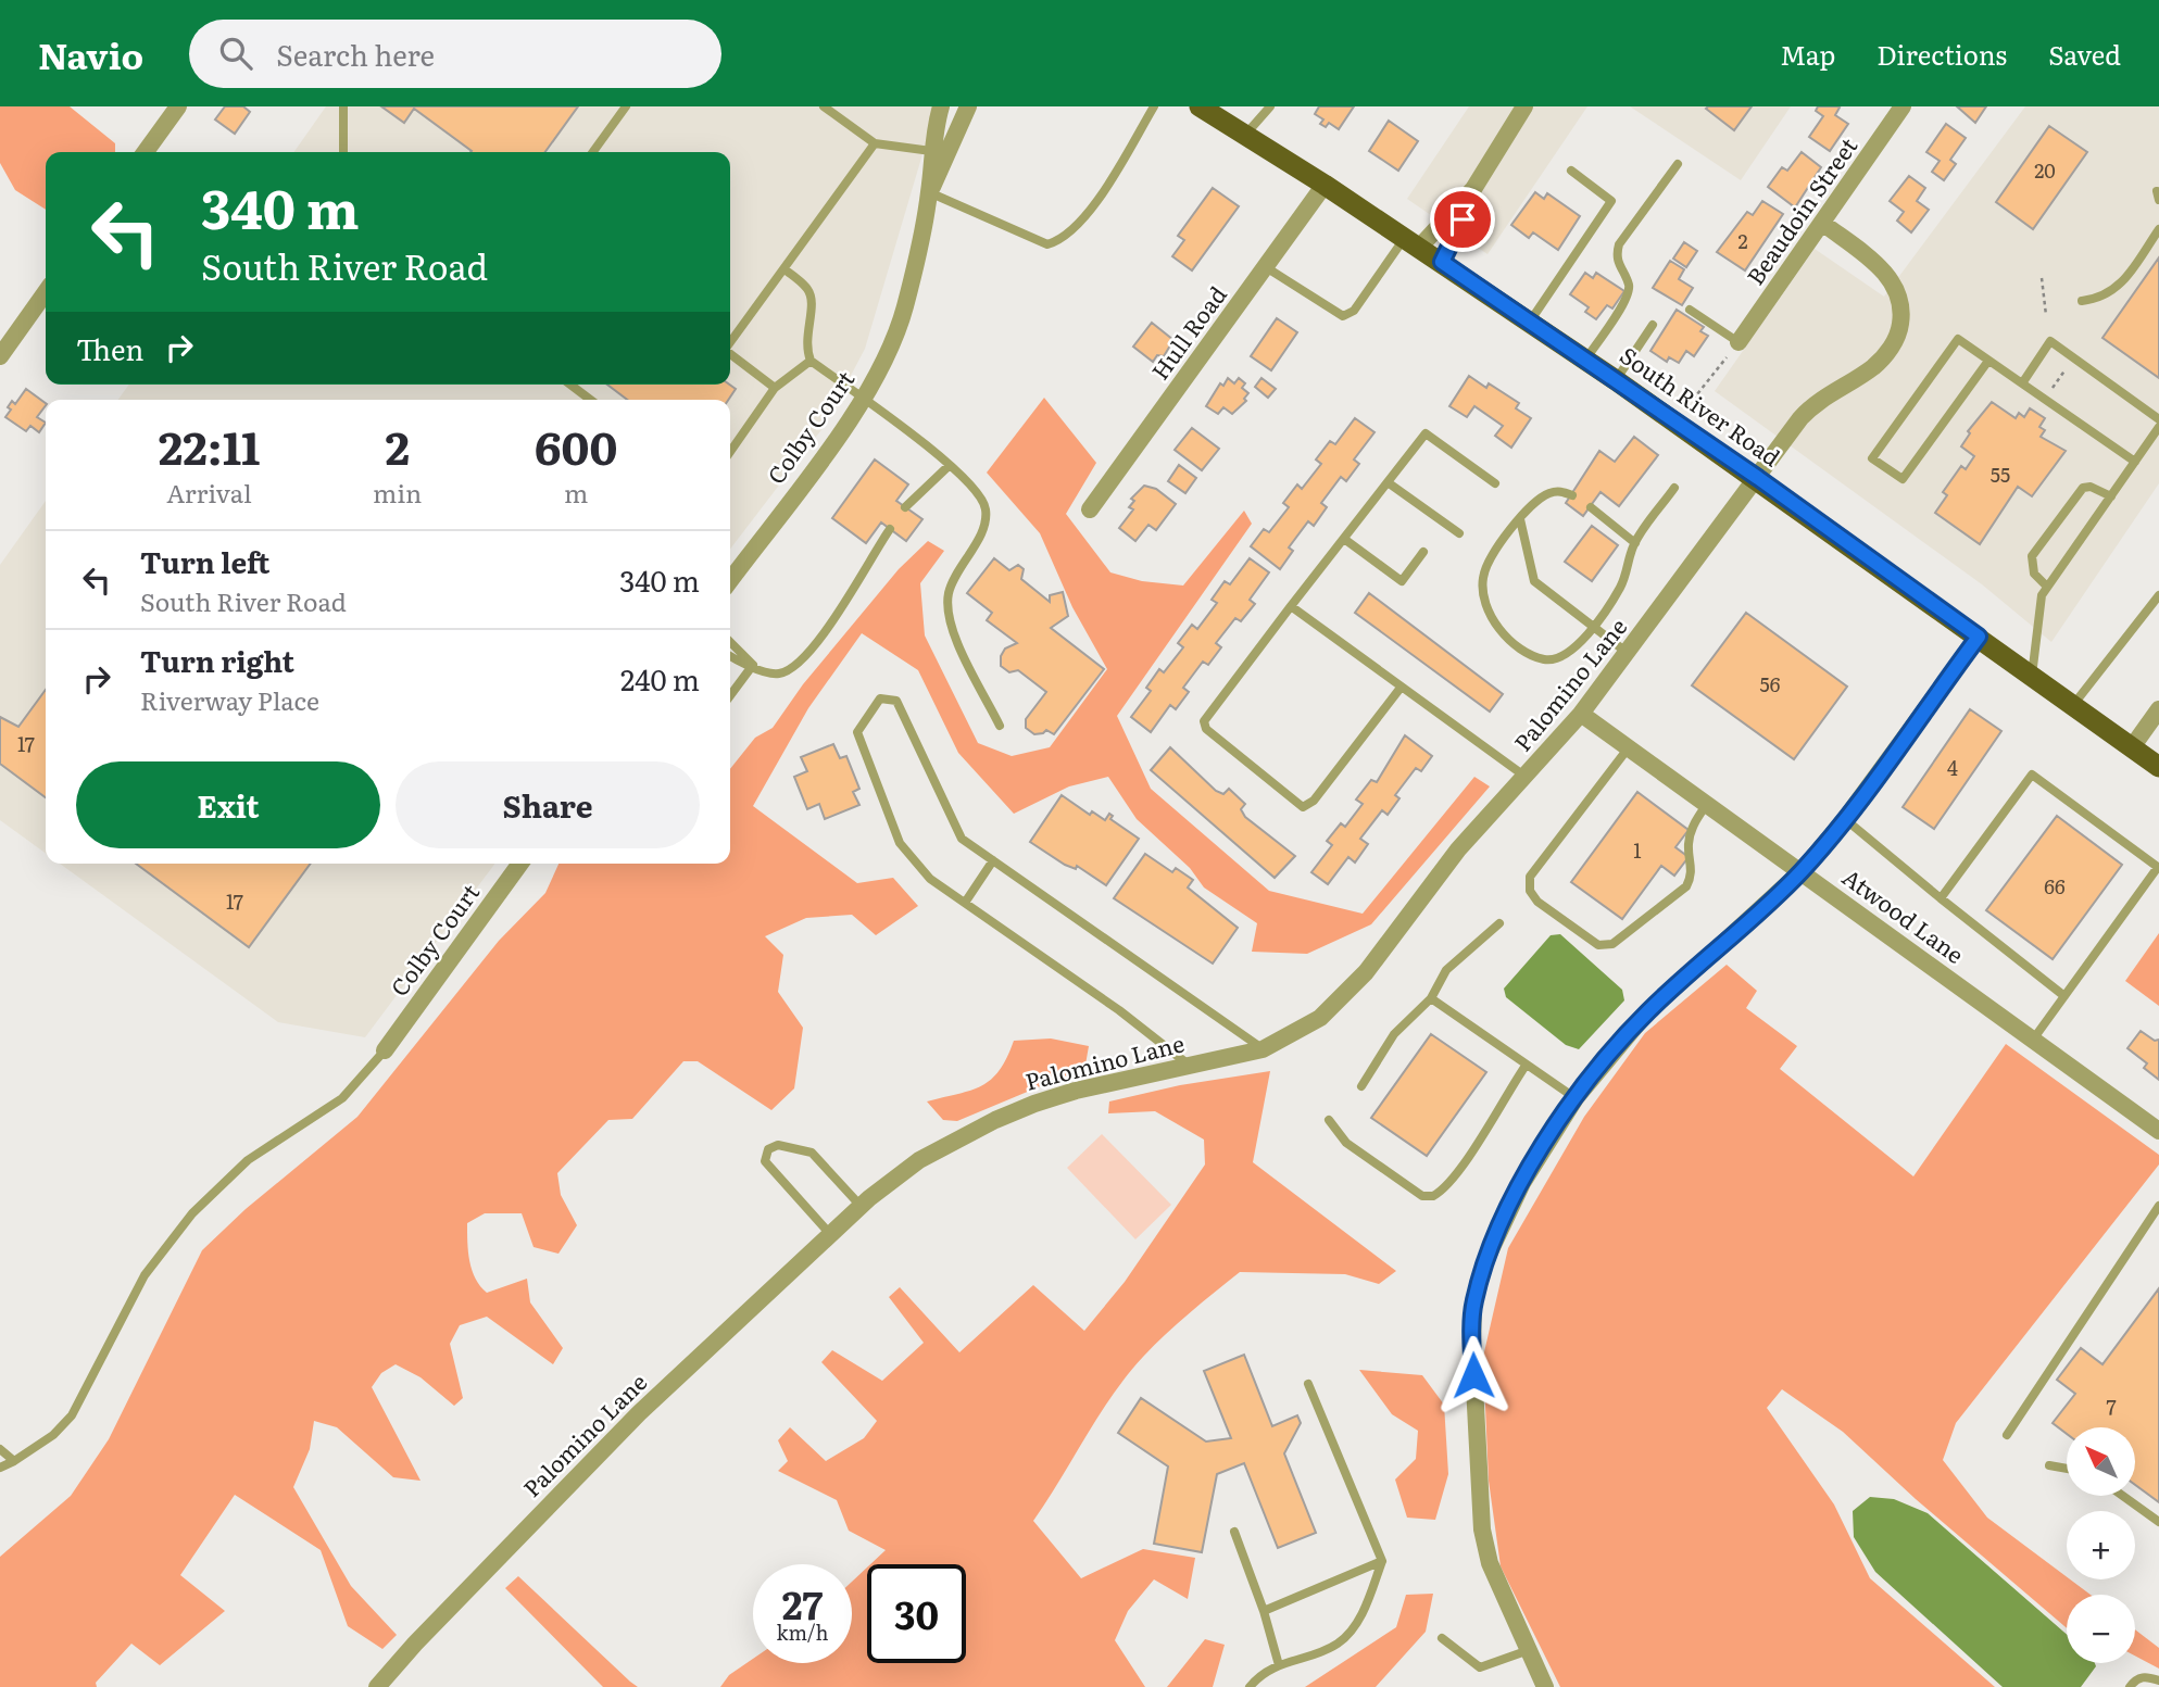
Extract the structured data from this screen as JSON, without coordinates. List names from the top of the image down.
{
  "streets": {
    "main road": ["South River Road"],
    "street": [
      "Beaudoin Street",
      "Hull Road",
      "Colby Court",
      "Palomino Lane",
      "Atwood Lane"
    ]
  },
  "crossings": [
    ["Beaudoin Street", "Palomino Lane"],
    ["Hull Road", "South River Road"],
    ["South River Road", "Palomino Lane"],
    ["Palomino Lane", "Atwood Lane"]
  ],
  "house_numbers": [
    "20",
    "2",
    "55",
    "56",
    "17",
    "4",
    "1",
    "66",
    "17",
    "7"
  ],
  "north": "top left",
  "page": {
    "header": "Navio",
    "search": "Search here",
    "nav": ["Map", "Directions", "Saved"],
    "turn": ["340 m", "South River Road"],
    "then": "Then",
    "eta": [
      "22:11",
      "Arrival",
      "2",
      "min",
      "600",
      "m"
    ],
    "list": [
      {
        "name": "Turn left",
        "note": "South River Road",
        "value": "340 m"
      },
      {
        "name": "Turn right",
        "note": "Riverway Place",
        "value": "240 m"
      }
    ],
    "buttons": ["Exit", "Share"],
    "map_buttons": ["+", "−"],
    "speed": "27 km/h",
    "limit": "30"
  }
}
